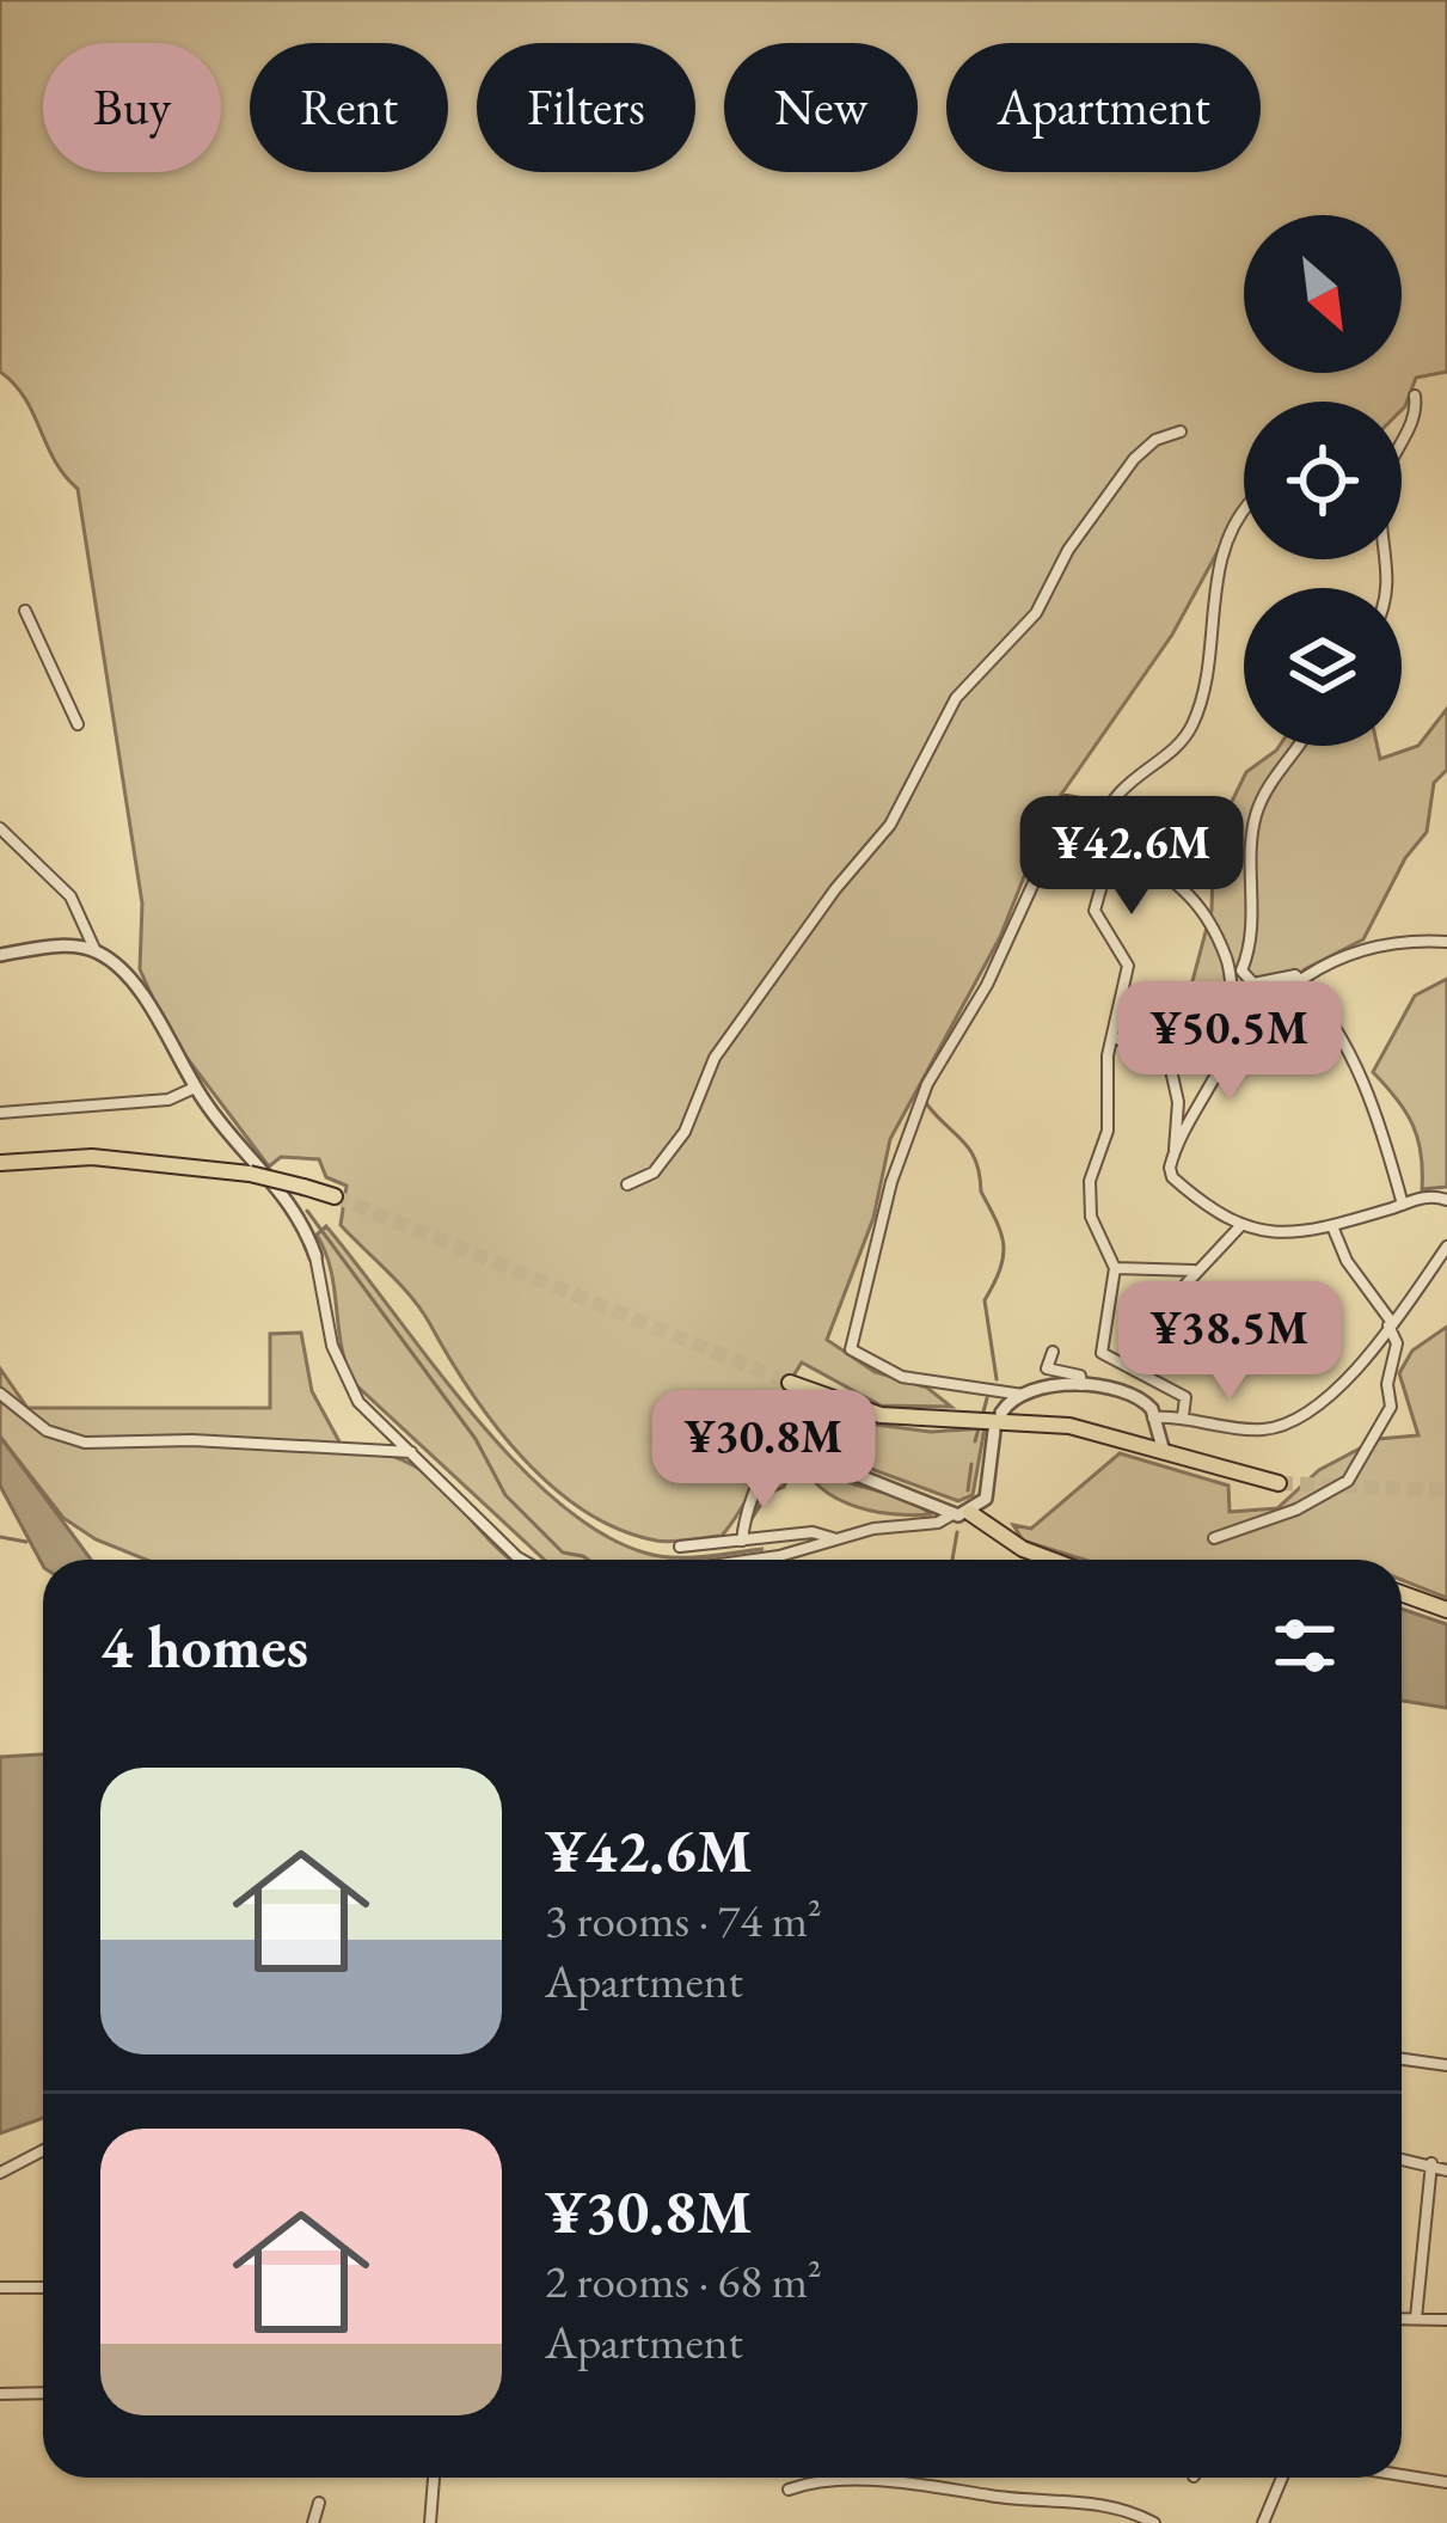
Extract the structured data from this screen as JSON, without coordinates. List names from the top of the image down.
{
  "north": "bottom right",
  "page": {
    "chip": [
      "Buy",
      "Rent",
      "Filters",
      "New",
      "Apartment"
    ],
    "price": [
      "¥42.6M",
      "¥50.5M",
      "¥38.5M",
      "¥30.8M"
    ],
    "heading": "4 homes",
    "list": [
      {
        "name": "¥42.6M",
        "note": "3 rooms · 74 m² · Apartment"
      },
      {
        "name": "¥30.8M",
        "note": "2 rooms · 68 m² · Apartment"
      }
    ]
  }
}
